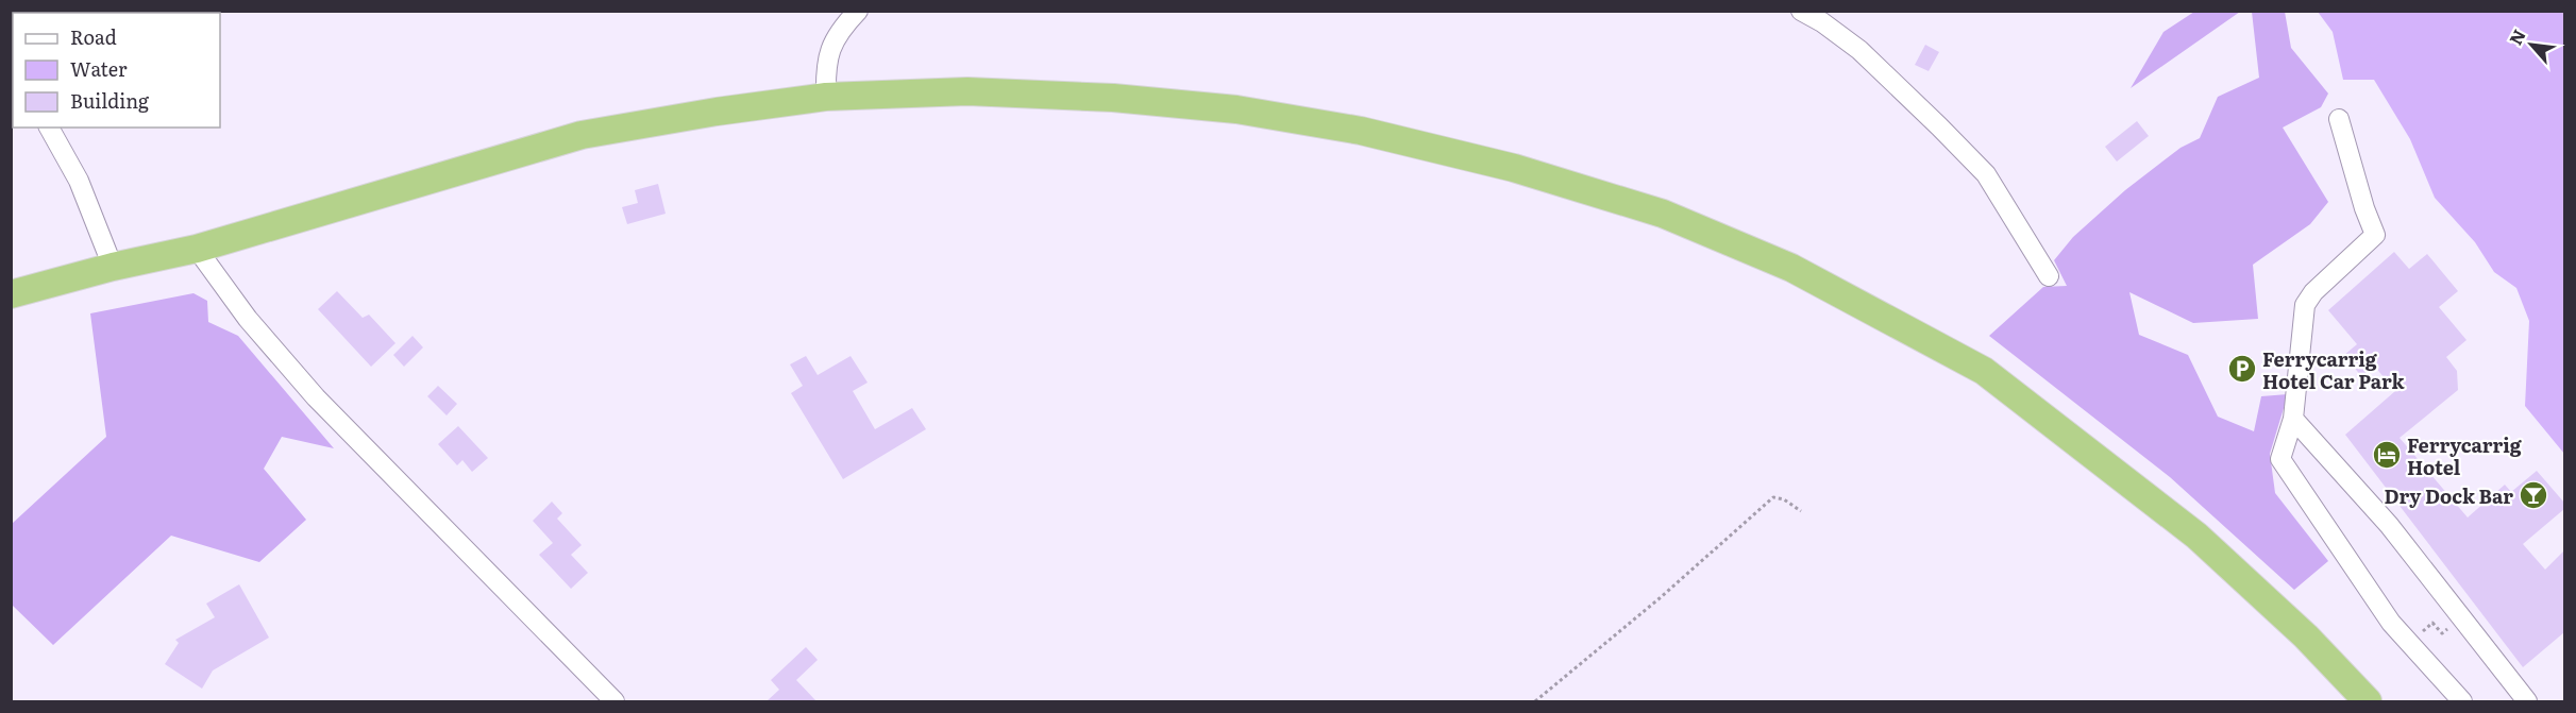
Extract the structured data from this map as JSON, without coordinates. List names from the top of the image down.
{
  "places": {
    "parking": ["Ferrycarrig Hotel Car Park"],
    "hotel": ["Ferrycarrig Hotel"],
    "bar": ["Dry Dock Bar"]
  },
  "legend": ["Road", "Water", "Building"],
  "north": "top left"
}
